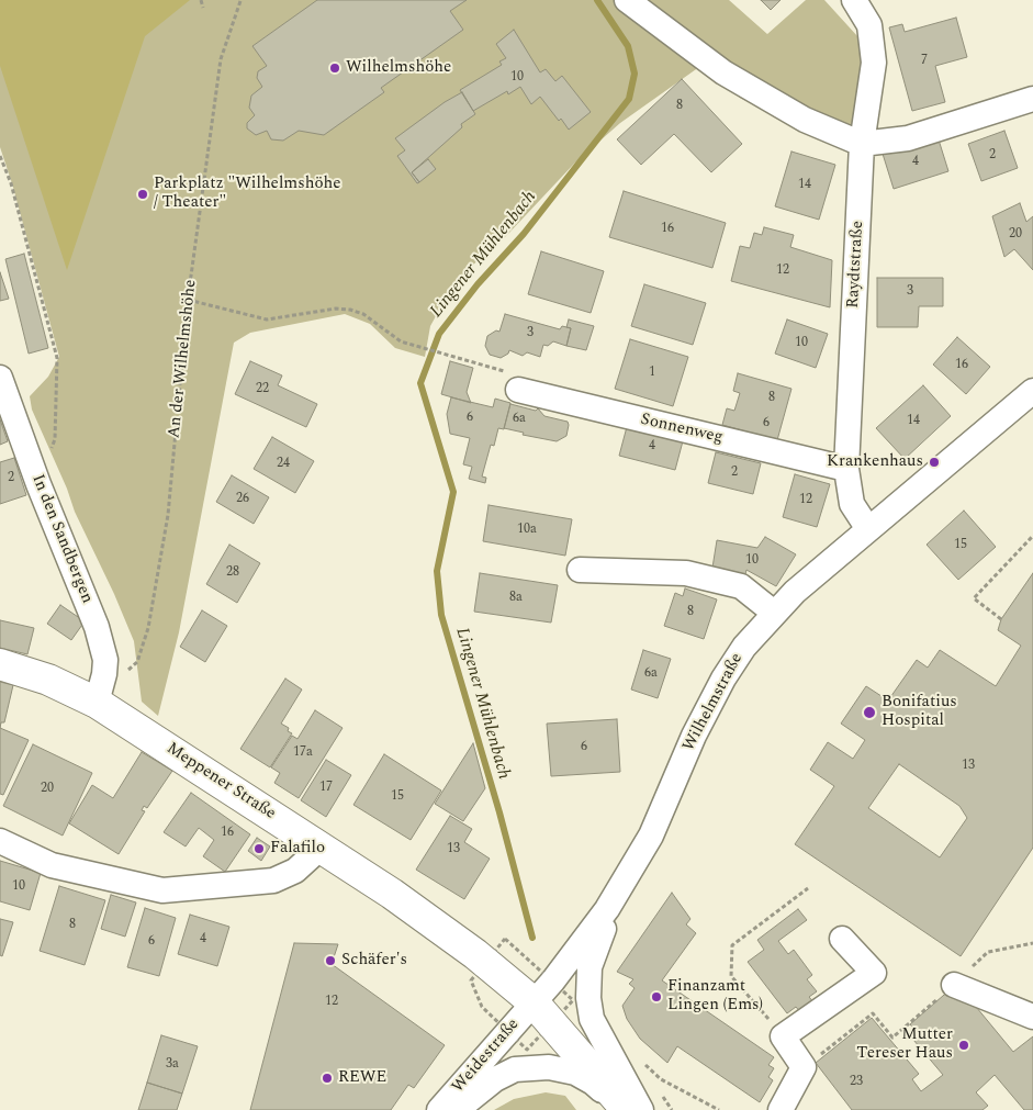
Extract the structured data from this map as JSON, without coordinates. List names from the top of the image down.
{
  "streets": {
    "main road": ["Meppener Straße"],
    "street": [
      "Raydtstraße",
      "Sonnenweg",
      "In den Sandbergen",
      "Wilhelmstraße",
      "Weidestraße"
    ],
    "path": ["An der Wilhelmshöhe"]
  },
  "crossings": [
    ["Raydtstraße", "Sonnenweg"],
    ["Raydtstraße", "Wilhelmstraße"],
    ["An der Wilhelmshöhe", "In den Sandbergen"],
    ["An der Wilhelmshöhe", "Meppener Straße"],
    ["In den Sandbergen", "Meppener Straße"],
    ["Wilhelmstraße", "Meppener Straße"],
    ["Wilhelmstraße", "Weidestraße"],
    ["Meppener Straße", "Weidestraße"]
  ],
  "water": ["Lingener Mühlenbach"],
  "places": [
    "Wilhelmshöhe",
    "Parkplatz \"Wilhelmshöhe / Theater\"",
    "Krankenhaus",
    "Bonifatius Hospital",
    "Falafilo",
    "Schäfer's",
    "Finanzamt Lingen (Ems)",
    "Mutter Tereser Haus",
    "REWE"
  ],
  "house_numbers": [
    "7",
    "10",
    "8",
    "2",
    "4",
    "14",
    "16",
    "20",
    "12",
    "3",
    "3",
    "10",
    "16",
    "1",
    "22",
    "8",
    "6",
    "6a",
    "14",
    "6",
    "4",
    "24",
    "2",
    "2",
    "26",
    "12",
    "10a",
    "15",
    "10",
    "28",
    "8a",
    "8",
    "6a",
    "6",
    "17a",
    "13",
    "17",
    "20",
    "15",
    "16",
    "13",
    "10",
    "8",
    "4",
    "6",
    "12",
    "3a",
    "23"
  ]
}
